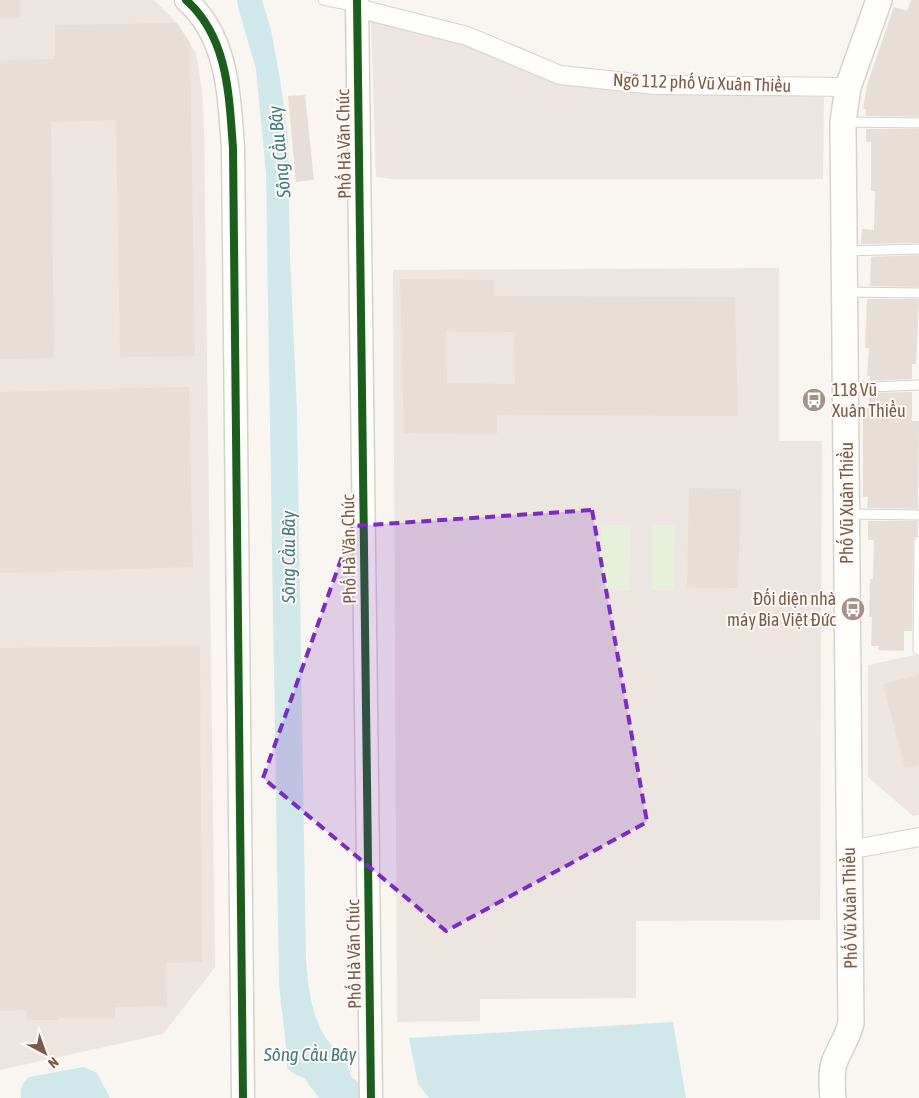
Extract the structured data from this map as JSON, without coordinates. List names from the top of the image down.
{
  "streets": {
    "main road": ["Phố Vũ Xuân Thiều"],
    "street": ["Ngõ 112 phố Vũ Xuân Thiều", "Phố Hà Văn Chúc"]
  },
  "crossings": [
    ["Ngõ 112 phố Vũ Xuân Thiều", "Phố Hà Văn Chúc"],
    ["Ngõ 112 phố Vũ Xuân Thiều", "Phố Vũ Xuân Thiều"]
  ],
  "water": ["Sông Cầu Bây"],
  "places": {
    "bus stop": ["118 Vũ Xuân Thiều", "Đối diện nhà máy Bia Việt Đức"]
  },
  "north": "bottom right"
}
